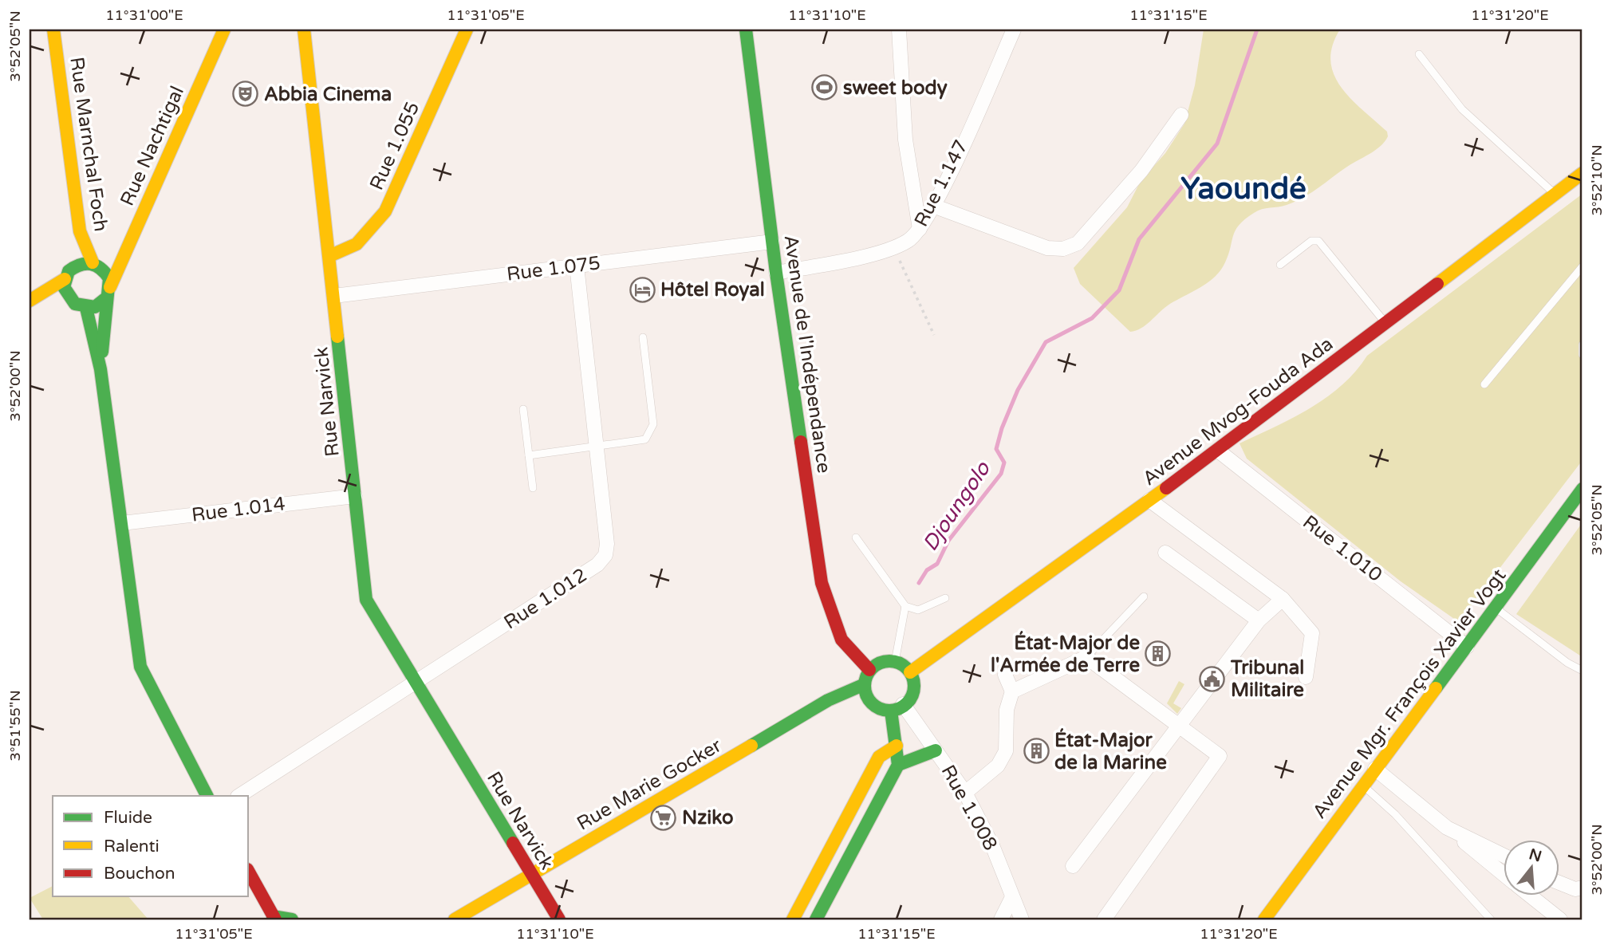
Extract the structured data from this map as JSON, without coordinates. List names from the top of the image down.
{
  "streets": {
    "main road": [
      "Rue Marnchal Foch",
      "Rue Nachtigal",
      "Rue 1.055",
      "Avenue de l'Indépendance",
      "Rue Narvick",
      "Avenue Mvog-Fouda Ada",
      "Avenue Mgr. François Xavier Vogt",
      "Rue Marie Gocker"
    ],
    "street": [
      "Rue 1.147",
      "Rue 1.075",
      "Rue 1.014",
      "Rue 1.010",
      "Rue 1.012",
      "Rue 1.008"
    ]
  },
  "crossings": [
    ["Rue Marnchal Foch", "Rue Nachtigal"],
    ["Rue 1.055", "Rue Narvick"],
    ["Rue 1.147", "Avenue de l'Indépendance"],
    ["Rue 1.075", "Avenue de l'Indépendance"],
    ["Rue 1.075", "Rue Narvick"],
    ["Rue 1.075", "Rue 1.012"],
    ["Avenue de l'Indépendance", "Avenue Mvog-Fouda Ada"],
    ["Avenue de l'Indépendance", "Rue Marie Gocker"],
    ["Avenue de l'Indépendance", "Rue 1.008"],
    ["Rue Narvick", "Rue 1.014"],
    ["Rue Narvick", "Rue 1.012"],
    ["Rue Narvick", "Rue Marie Gocker"],
    ["Avenue Mvog-Fouda Ada", "Rue 1.010"],
    ["Avenue Mvog-Fouda Ada", "Rue Marie Gocker"],
    ["Avenue Mvog-Fouda Ada", "Rue 1.008"],
    ["Rue 1.010", "Avenue Mgr. François Xavier Vogt"],
    ["Rue Marie Gocker", "Rue 1.008"]
  ],
  "districts": ["Yaoundé"],
  "water": ["Djoungolo"],
  "places": {
    "sports": ["sweet body"],
    "theatre": ["Abbia Cinema"],
    "hotel": ["Hôtel Royal"],
    "building": ["État-Major de l'Armée de Terre", "État-Major de la Marine"],
    "public building": ["Tribunal Militaire"],
    "supermarket": ["Nziko"]
  },
  "legend": ["Fluide", "Ralenti", "Bouchon"],
  "north": "top",
  "coordinates": [
    "11°31'00\"E",
    "11°31'05\"E",
    "11°31'10\"E",
    "11°31'15\"E",
    "11°31'20\"E",
    "3°52'05\"N",
    "3°52'10\"N",
    "3°52'00\"N",
    "3°51'55\"N"
  ]
}
